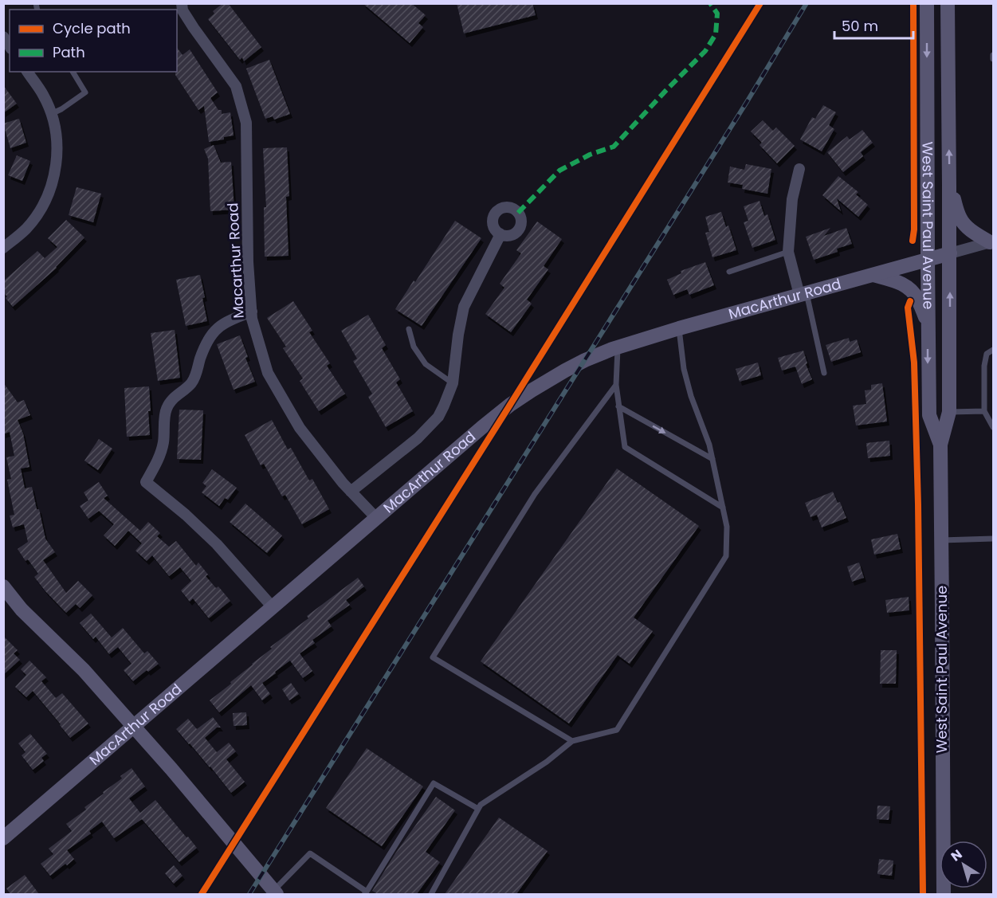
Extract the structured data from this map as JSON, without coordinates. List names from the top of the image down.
{
  "streets": {
    "street": ["West Saint Paul Avenue", "Macarthur Road", "MacArthur Road"]
  },
  "crossings": [
    ["West Saint Paul Avenue", "MacArthur Road"],
    ["Macarthur Road", "MacArthur Road"]
  ],
  "legend": ["Cycle path", "Path"],
  "scale_bar": "50 m",
  "north": "top left"
}
